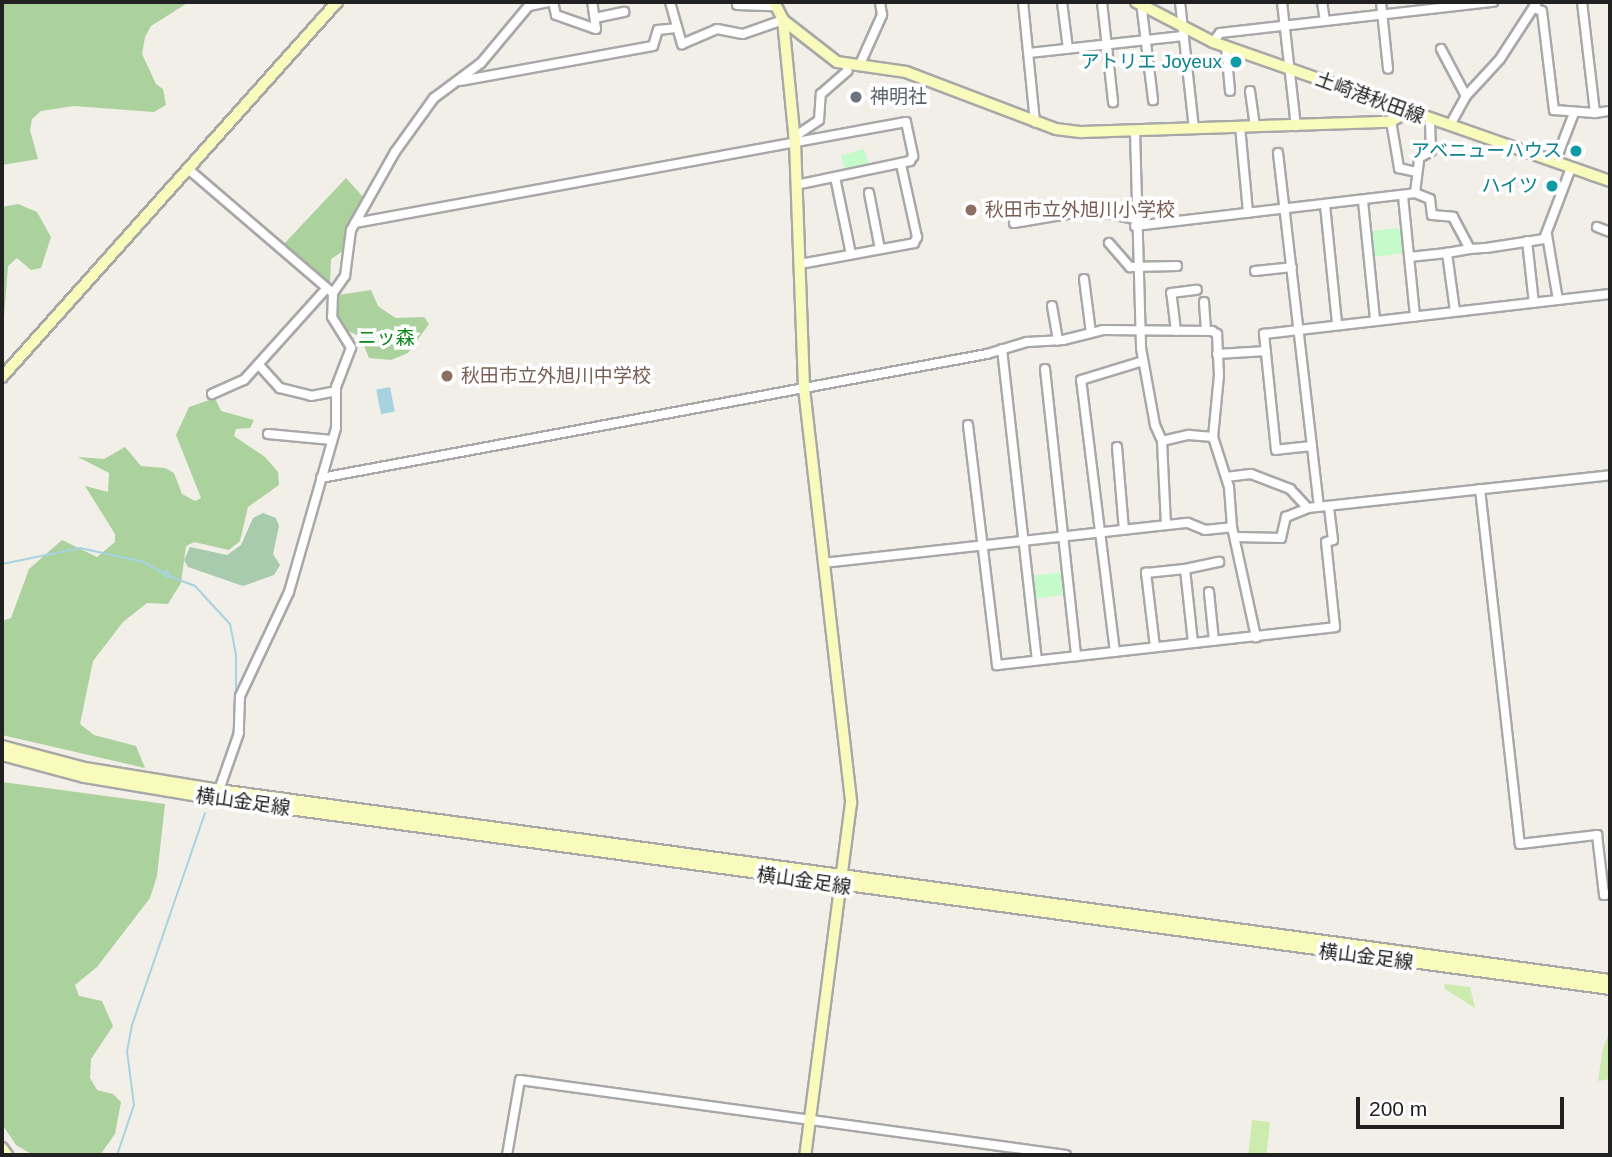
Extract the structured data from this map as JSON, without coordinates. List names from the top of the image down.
{
  "streets": {
    "street": ["土崎港秋田線", "横山金足線"]
  },
  "parks": ["ニッ森"],
  "places": [
    "アトリエ Joyeux",
    "神明社",
    "アベニューハウス",
    "ハイツ",
    "秋田市立外旭川小学校",
    "秋田市立外旭川中学校"
  ],
  "scale_bar": "200 m"
}
